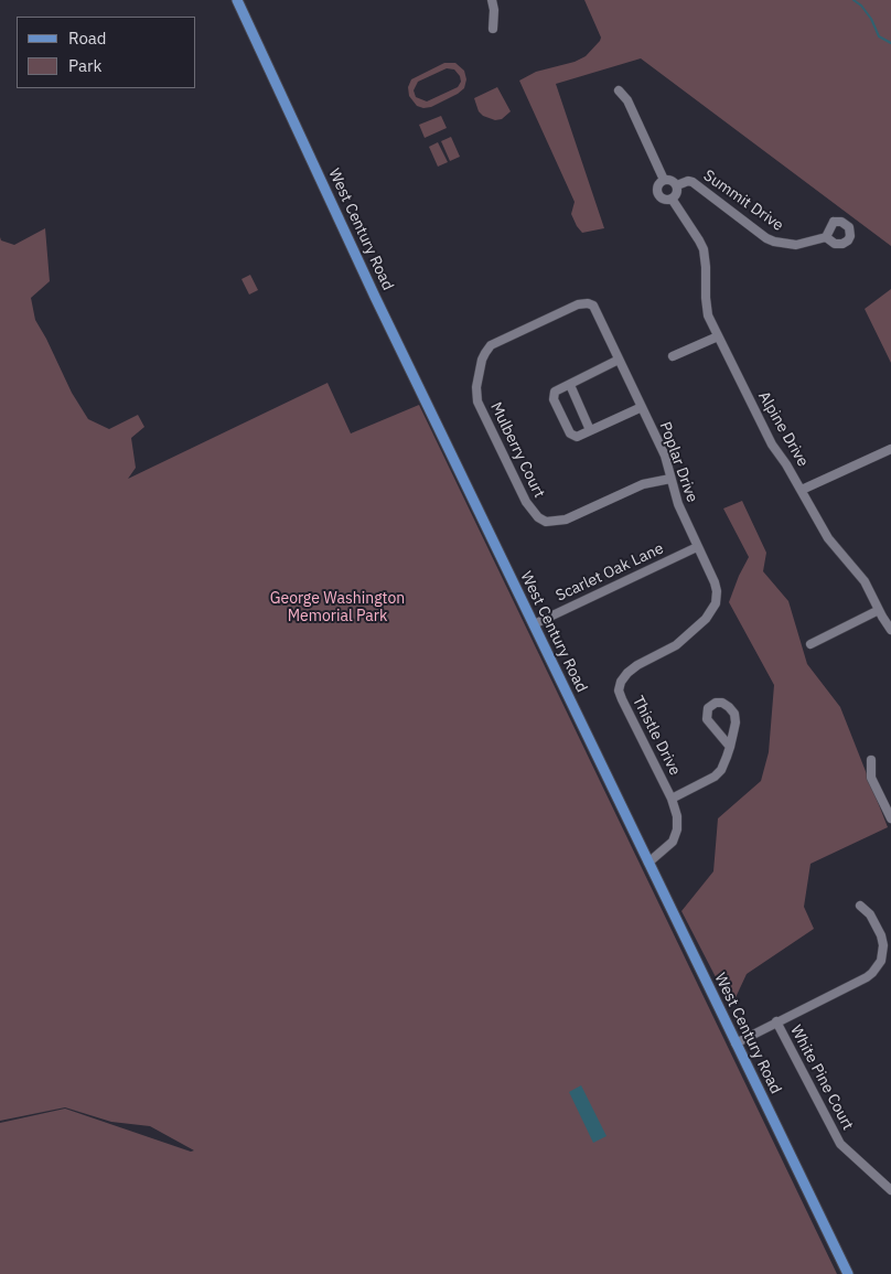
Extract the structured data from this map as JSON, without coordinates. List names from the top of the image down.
{
  "streets": {
    "main road": ["West Century Road"],
    "street": [
      "Summit Drive",
      "Alpine Drive",
      "Mulberry Court",
      "Poplar Drive",
      "Scarlet Oak Lane",
      "Thistle Drive",
      "White Pine Court"
    ]
  },
  "crossings": [
    ["Summit Drive", "Alpine Drive"],
    ["West Century Road", "Scarlet Oak Lane"],
    ["West Century Road", "Thistle Drive"],
    ["Mulberry Court", "Poplar Drive"],
    ["Poplar Drive", "Scarlet Oak Lane"],
    ["Poplar Drive", "Thistle Drive"]
  ],
  "parks": ["George Washington Memorial Park"],
  "legend": ["Road", "Park"]
}
